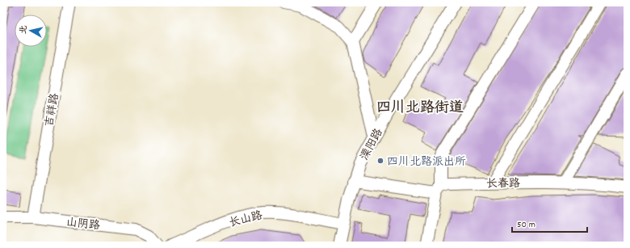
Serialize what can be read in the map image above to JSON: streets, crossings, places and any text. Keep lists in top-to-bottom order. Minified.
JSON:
{"streets":{"street":["吉祥路","溧阳路","长春路","长山路","山阴路"]},"crossings":[["吉祥路","山阴路"],["溧阳路","长山路"]],"districts":["四川北路街道"],"places":["四川北路派出所"],"scale_bar":"50 m","north":"left"}
